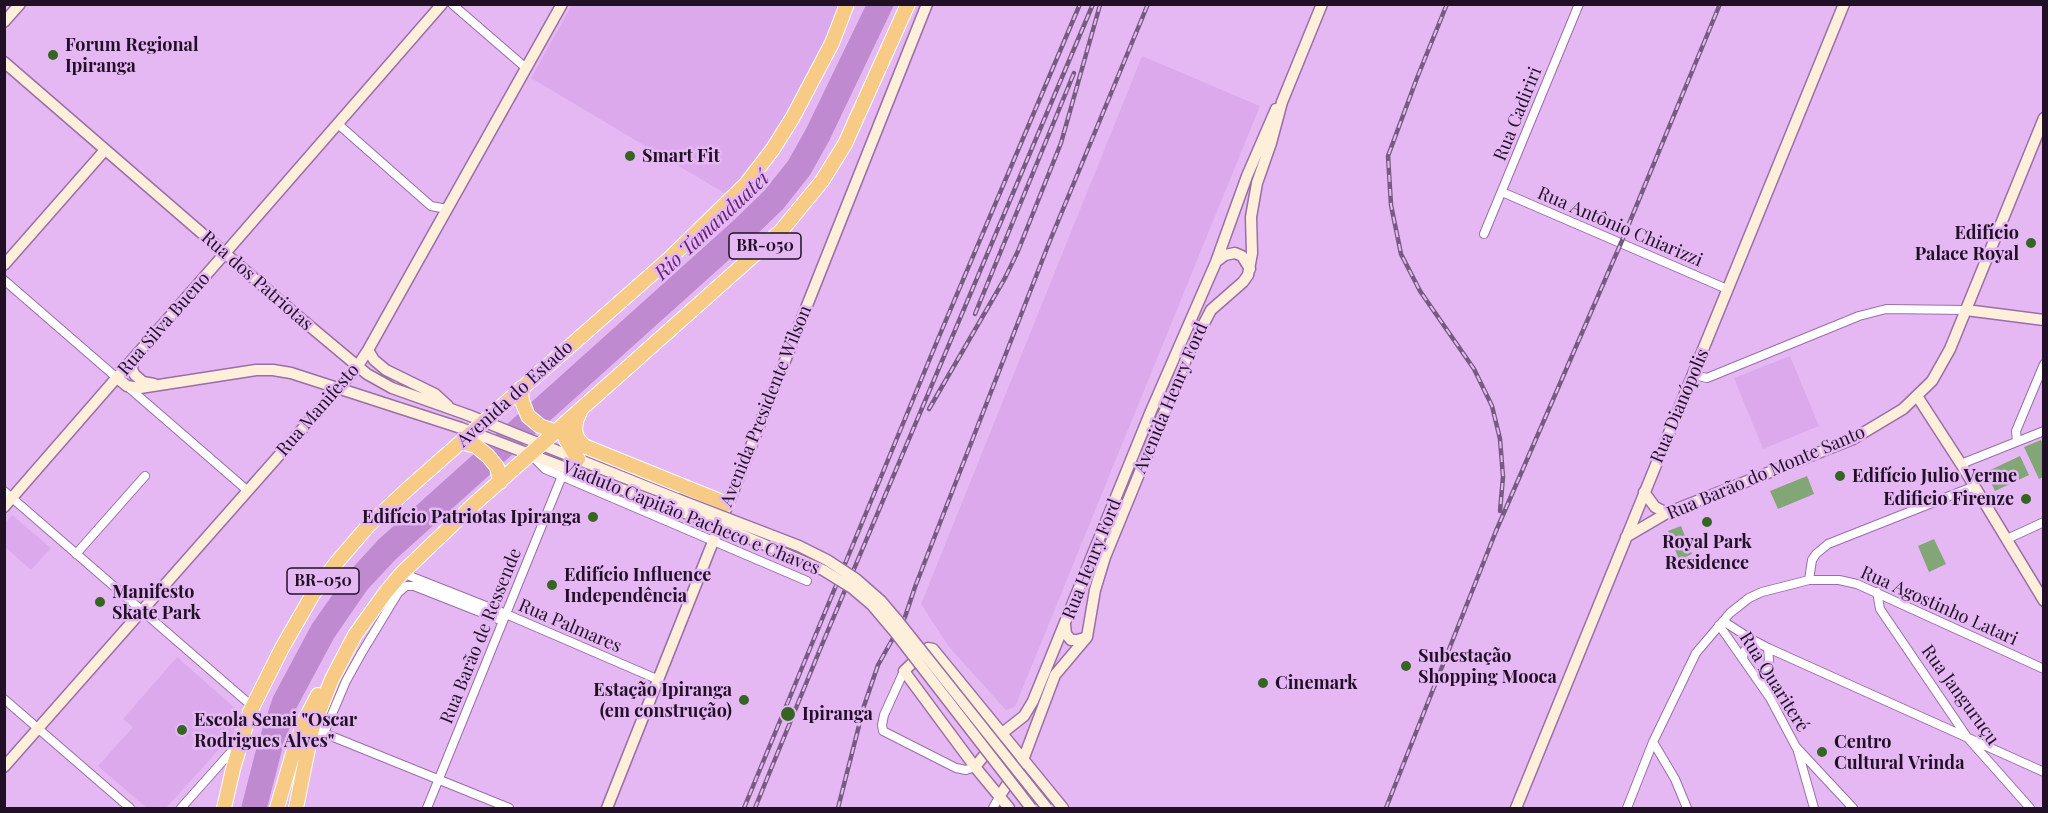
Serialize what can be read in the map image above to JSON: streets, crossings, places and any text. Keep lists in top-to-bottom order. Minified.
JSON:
{"streets":{"highway":["BR-050","Avenida do Estado"],"main road":["Rua dos Patriotas","Rua Silva Bueno","Avenida Henry Ford","Avenida Presidente Wilson","Rua Dianópolis","Rua Manifesto","Rua Barão do Monte Santo","Viaduto Capitão Pacheco e Chaves","Rua Henry Ford"],"street":["Rua Cadiriri","Rua Antônio Chiarizzi","Rua Agostinho Latari","Rua Palmares","Rua Barão de Ressende","Rua Quariteré","Rua Janguruçu"]},"crossings":[["Rua Cadiriri","Rua Antônio Chiarizzi"],["Rua Antônio Chiarizzi","Rua Dianópolis"],["BR-050","Rua dos Patriotas"],["BR-050","Viaduto Capitão Pacheco e Chaves"],["BR-050","Rua Palmares"],["Rua dos Patriotas","Rua Silva Bueno"],["Rua dos Patriotas","Avenida do Estado"],["Rua dos Patriotas","Rua Manifesto"],["Rua dos Patriotas","Viaduto Capitão Pacheco e Chaves"],["Avenida Presidente Wilson","Rua Palmares"],["Rua Dianópolis","Rua Barão do Monte Santo"],["Viaduto Capitão Pacheco e Chaves","Rua Barão de Ressende"],["Rua Agostinho Latari","Rua Quariteré"],["Rua Agostinho Latari","Rua Janguruçu"],["Rua Palmares","Rua Barão de Ressende"]],"water":["Rio Tamanduateí"],"places":["Forum Regional Ipiranga","Smart Fit","Edifício Palace Royal","Edifício Julio Verme","Edificio Firenze","Edifício Patriotas Ipiranga","Royal Park Residence","Edifício Influence Independência","Manifesto Skate Park","Subestação Shopping Mooca","Cinemark","Estação Ipiranga (em construção)","Ipiranga","Escola Senai \"Oscar Rodrigues Alves\"","Centro Cultural Vrinda"]}
